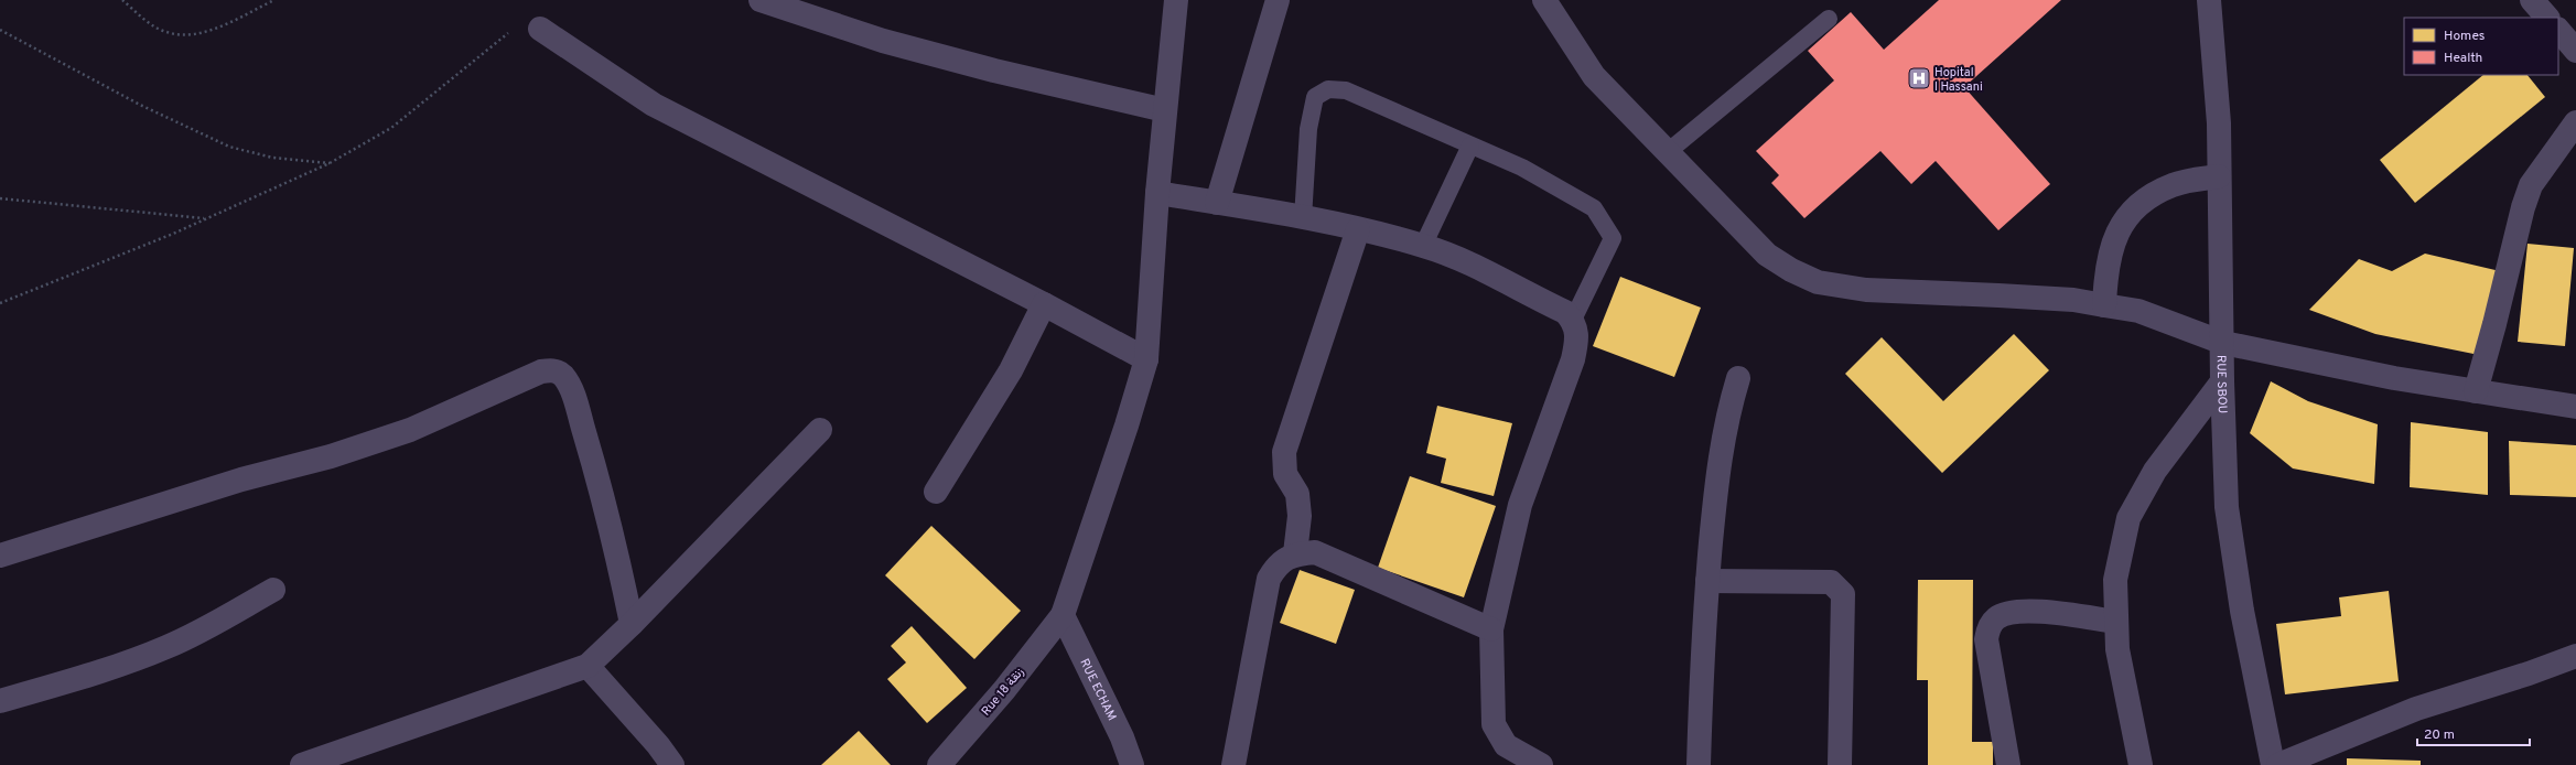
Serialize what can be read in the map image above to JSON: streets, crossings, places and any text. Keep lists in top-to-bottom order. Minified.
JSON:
{"streets":{"street":["RUE SBOU","RUE ECHAM","Rue 18 زنقة"]},"crossings":[["RUE ECHAM","Rue 18 زنقة"]],"places":{"hospital":["Hopital l Hassani"]},"legend":["Homes","Health"],"scale_bar":"20 m"}
